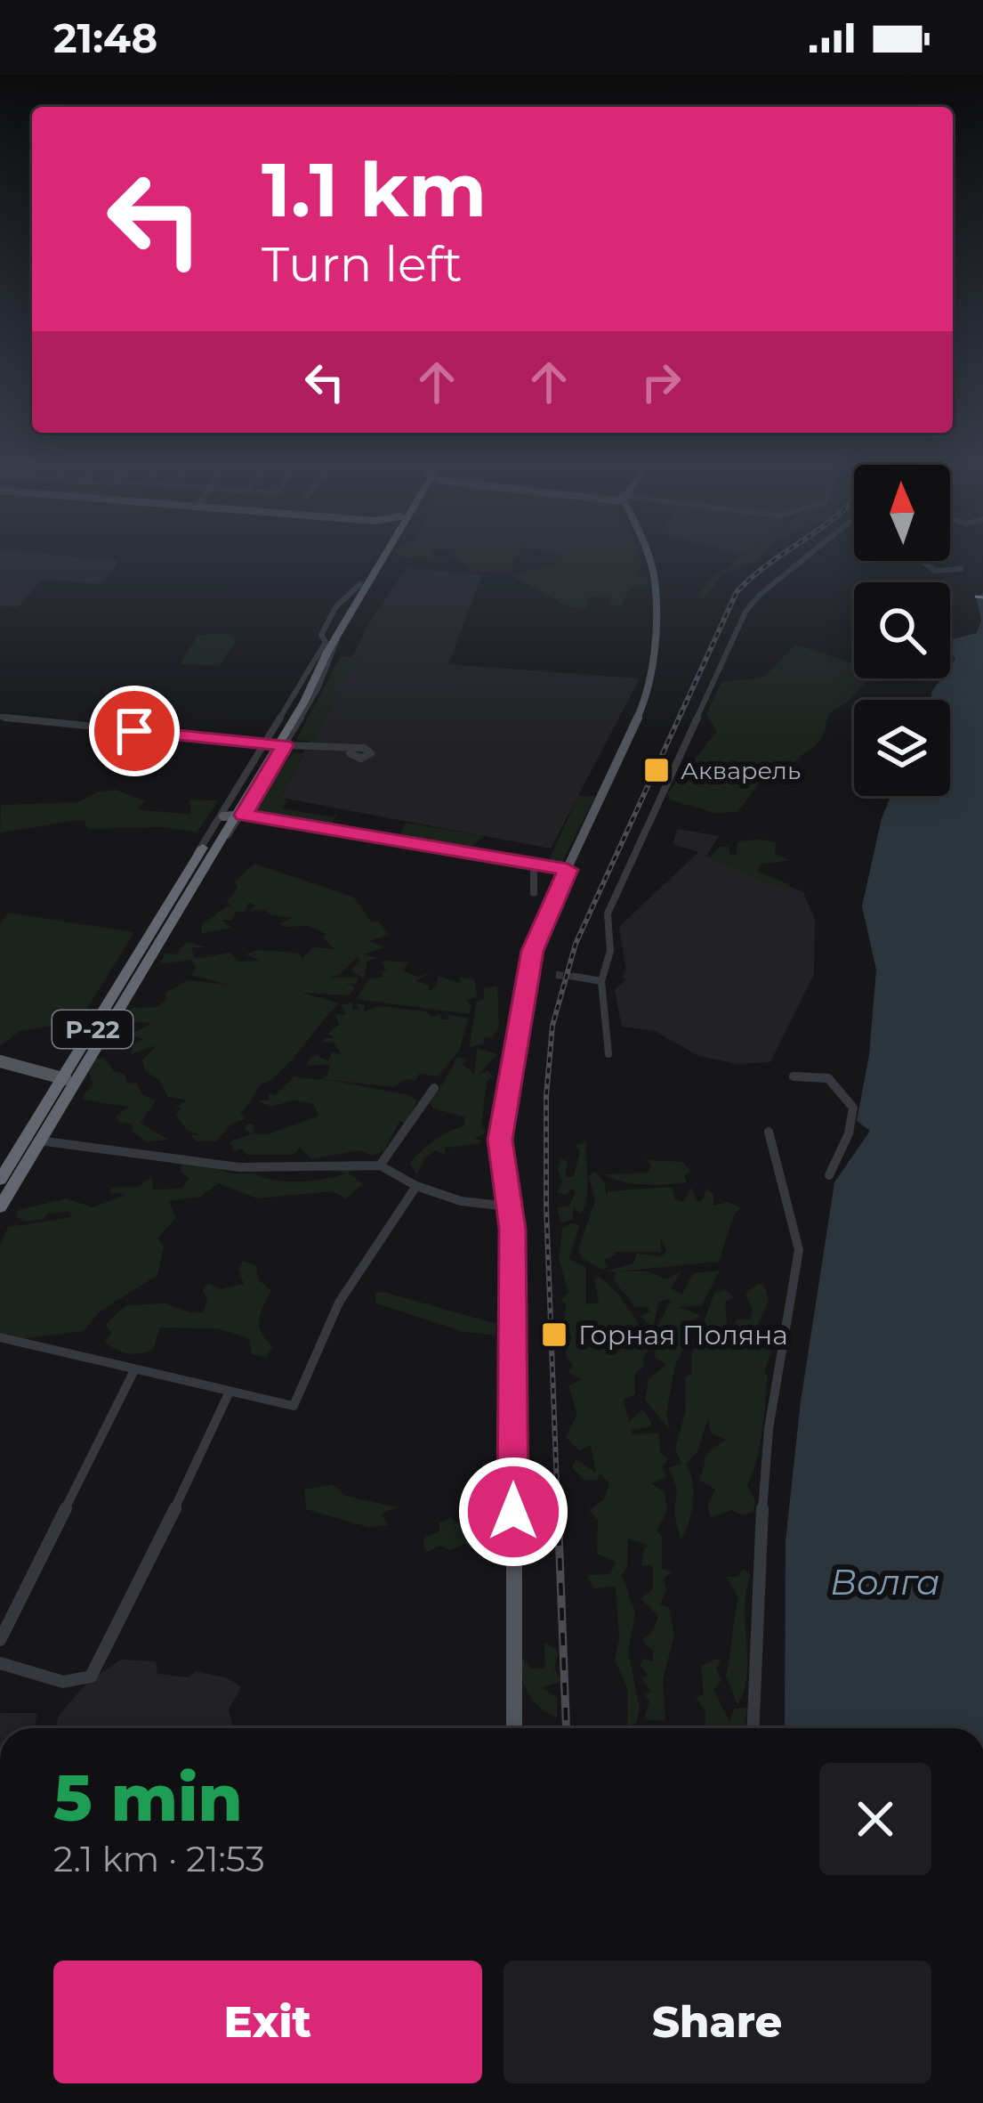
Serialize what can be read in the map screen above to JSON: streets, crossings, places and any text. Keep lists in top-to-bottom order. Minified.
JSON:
{"streets":{"highway":["Р-22"]},"water":["Волга"],"places":{"transit":["Акварель","Горная Поляна"]},"north":"top","page":{"status":"21:48","turn":["1.1 km","Turn left"],"heading":["5 min","2.1 km · 21:53"],"buttons":["Exit","Share"]}}
